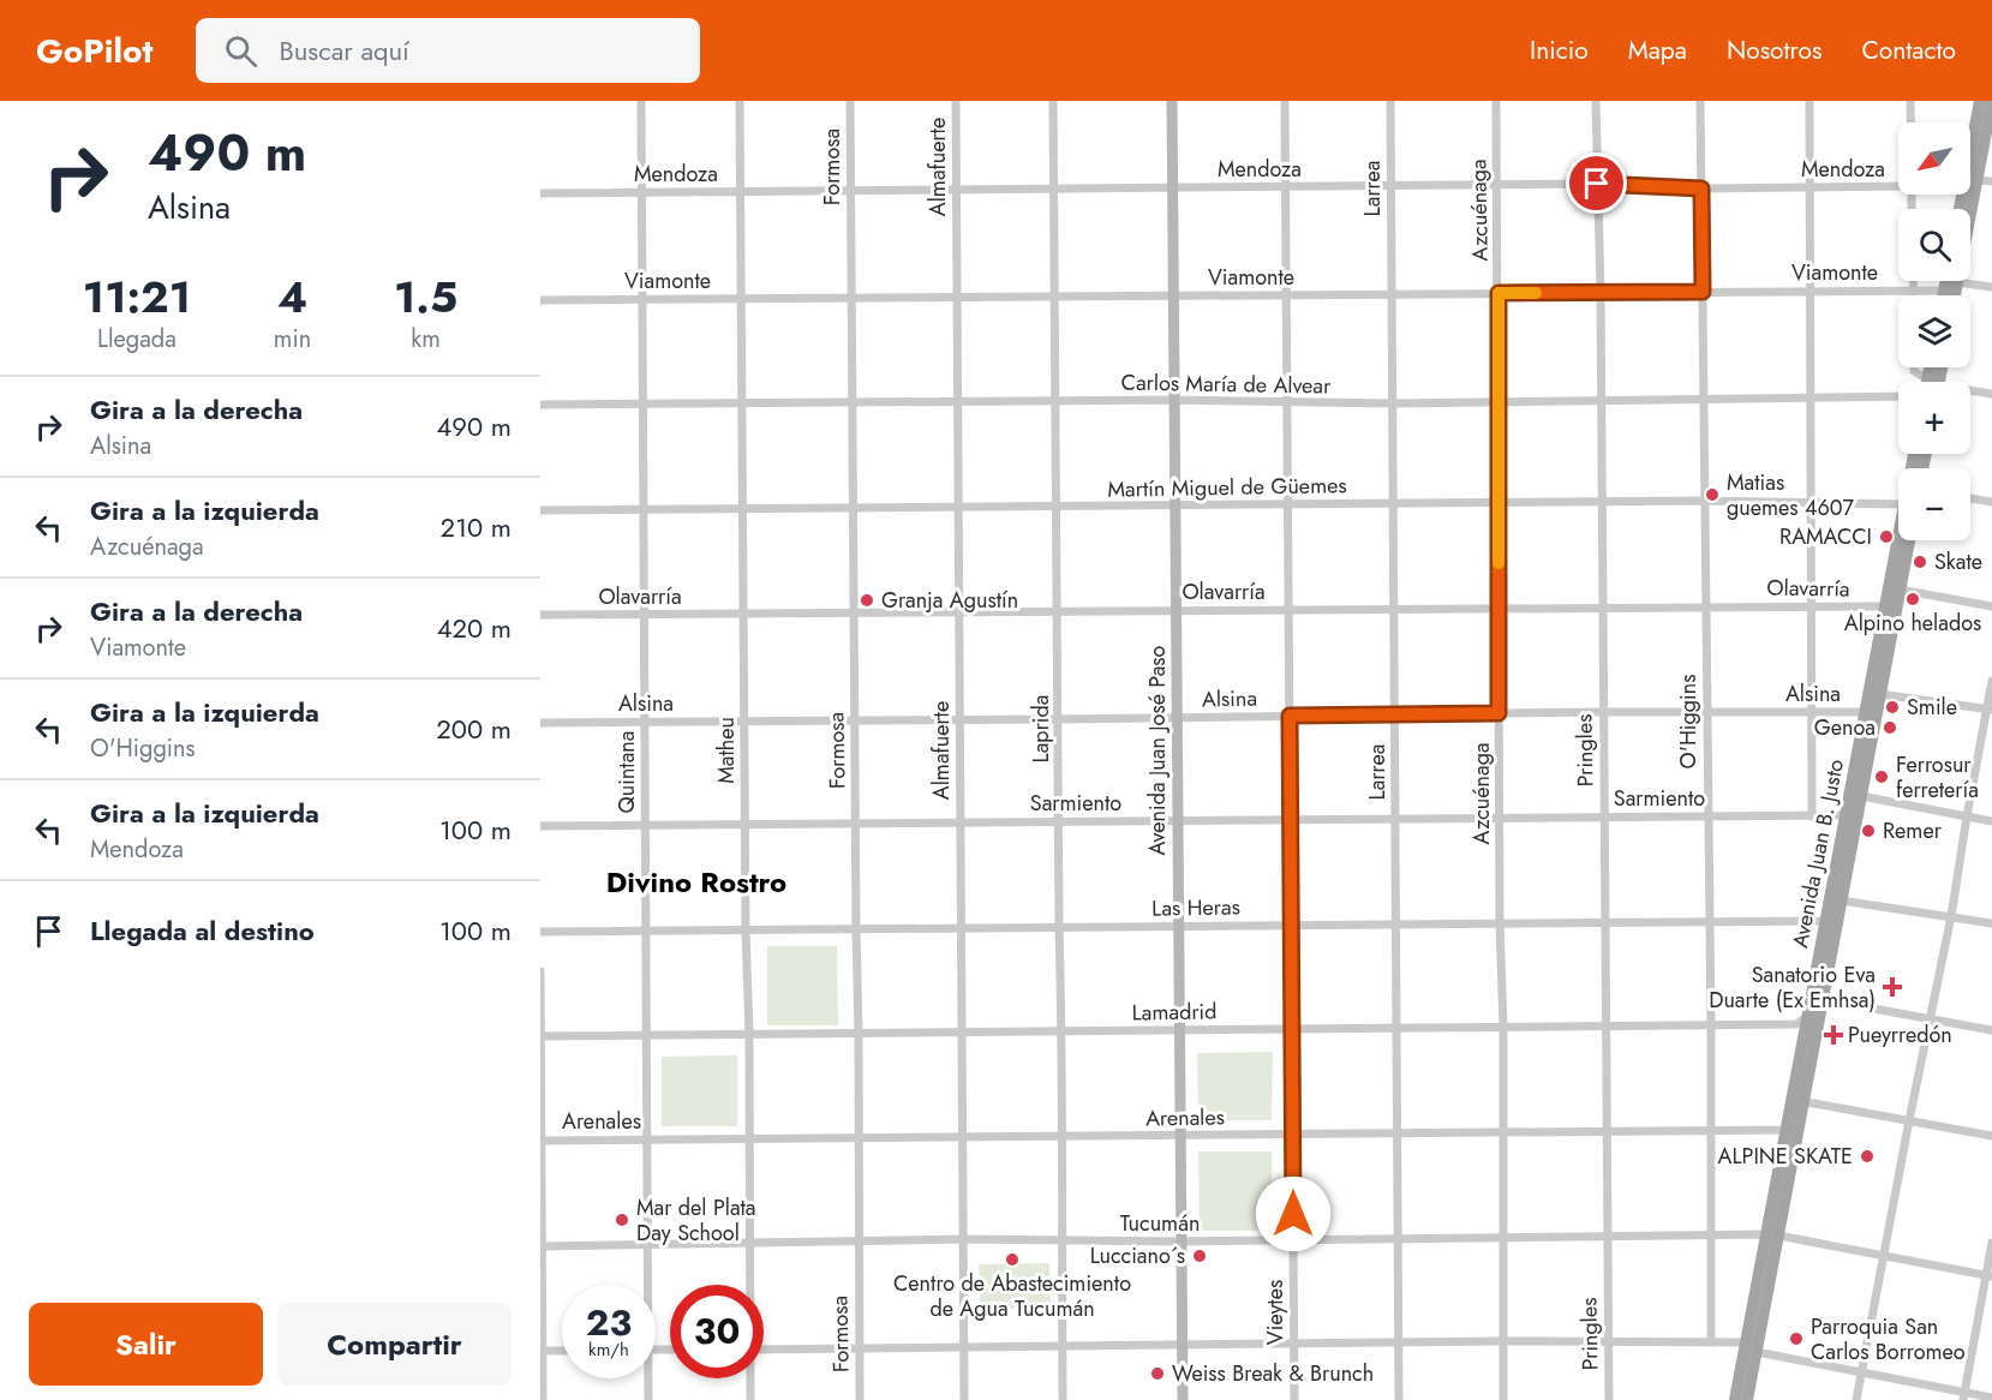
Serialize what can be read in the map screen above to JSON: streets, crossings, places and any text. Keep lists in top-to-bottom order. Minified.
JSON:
{"streets":{"main road":["Avenida Juan José Paso","Avenida Juan B. Justo"],"street":["Formosa","Almafuerte","Mendoza","Larrea","Azcuénaga","Viamonte","Carlos María de Alvear","Martín Miguel de Güemes","Olavarría","Alsina","O'Higgins","Laprida","Matheu","Pringles","Quintana","Sarmiento","Las Heras","Lamadrid","Arenales","Tucumán","Vieytes"]},"crossings":[["Formosa","Mendoza"],["Formosa","Viamonte"],["Formosa","Carlos María de Alvear"],["Formosa","Martín Miguel de Güemes"],["Formosa","Olavarría"],["Formosa","Alsina"],["Formosa","Sarmiento"],["Formosa","Las Heras"],["Formosa","Lamadrid"],["Formosa","Arenales"],["Formosa","Tucumán"],["Almafuerte","Mendoza"],["Almafuerte","Viamonte"],["Almafuerte","Carlos María de Alvear"],["Almafuerte","Martín Miguel de Güemes"],["Almafuerte","Olavarría"],["Almafuerte","Alsina"],["Almafuerte","Sarmiento"],["Almafuerte","Las Heras"],["Almafuerte","Lamadrid"],["Almafuerte","Arenales"],["Almafuerte","Tucumán"],["Mendoza","Larrea"],["Mendoza","Azcuénaga"],["Mendoza","O'Higgins"],["Mendoza","Laprida"],["Mendoza","Matheu"],["Mendoza","Avenida Juan José Paso"],["Mendoza","Pringles"],["Mendoza","Quintana"],["Mendoza","Vieytes"],["Larrea","Viamonte"],["Larrea","Carlos María de Alvear"],["Larrea","Martín Miguel de Güemes"],["Larrea","Olavarría"],["Larrea","Alsina"],["Larrea","Sarmiento"],["Larrea","Las Heras"],["Larrea","Lamadrid"],["Larrea","Arenales"],["Larrea","Tucumán"],["Azcuénaga","Viamonte"],["Azcuénaga","Carlos María de Alvear"],["Azcuénaga","Martín Miguel de Güemes"],["Azcuénaga","Olavarría"],["Azcuénaga","Alsina"],["Azcuénaga","Sarmiento"],["Azcuénaga","Las Heras"],["Azcuénaga","Lamadrid"],["Azcuénaga","Arenales"],["Azcuénaga","Tucumán"],["Viamonte","O'Higgins"],["Viamonte","Laprida"],["Viamonte","Matheu"],["Viamonte","Avenida Juan José Paso"],["Viamonte","Pringles"],["Viamonte","Quintana"],["Viamonte","Vieytes"],["Carlos María de Alvear","O'Higgins"],["Carlos María de Alvear","Laprida"],["Carlos María de Alvear","Matheu"],["Carlos María de Alvear","Avenida Juan José Paso"],["Carlos María de Alvear","Pringles"],["Carlos María de Alvear","Quintana"],["Carlos María de Alvear","Vieytes"],["Martín Miguel de Güemes","O'Higgins"],["Martín Miguel de Güemes","Laprida"],["Martín Miguel de Güemes","Matheu"],["Martín Miguel de Güemes","Avenida Juan José Paso"],["Martín Miguel de Güemes","Pringles"],["Martín Miguel de Güemes","Quintana"],["Martín Miguel de Güemes","Vieytes"],["Olavarría","O'Higgins"],["Olavarría","Laprida"],["Olavarría","Matheu"],["Olavarría","Avenida Juan José Paso"],["Olavarría","Pringles"],["Olavarría","Quintana"],["Olavarría","Avenida Juan B. Justo"],["Olavarría","Vieytes"],["Alsina","O'Higgins"],["Alsina","Laprida"],["Alsina","Matheu"],["Alsina","Avenida Juan José Paso"],["Alsina","Pringles"],["Alsina","Quintana"],["Alsina","Avenida Juan B. Justo"],["Alsina","Vieytes"],["O'Higgins","Sarmiento"],["O'Higgins","Las Heras"],["O'Higgins","Lamadrid"],["O'Higgins","Arenales"],["O'Higgins","Tucumán"],["Laprida","Sarmiento"],["Laprida","Las Heras"],["Laprida","Lamadrid"],["Laprida","Arenales"],["Laprida","Tucumán"],["Matheu","Sarmiento"],["Matheu","Las Heras"],["Matheu","Lamadrid"],["Matheu","Arenales"],["Matheu","Tucumán"],["Avenida Juan José Paso","Sarmiento"],["Avenida Juan José Paso","Las Heras"],["Avenida Juan José Paso","Lamadrid"],["Avenida Juan José Paso","Arenales"],["Avenida Juan José Paso","Tucumán"],["Pringles","Sarmiento"],["Pringles","Las Heras"],["Pringles","Lamadrid"],["Pringles","Arenales"],["Pringles","Tucumán"],["Quintana","Sarmiento"],["Quintana","Las Heras"],["Quintana","Lamadrid"],["Quintana","Arenales"],["Quintana","Tucumán"],["Sarmiento","Avenida Juan B. Justo"],["Sarmiento","Vieytes"],["Avenida Juan B. Justo","Las Heras"],["Avenida Juan B. Justo","Lamadrid"],["Avenida Juan B. Justo","Arenales"],["Avenida Juan B. Justo","Tucumán"],["Las Heras","Vieytes"],["Lamadrid","Vieytes"],["Arenales","Vieytes"],["Tucumán","Vieytes"]],"districts":["Divino Rostro"],"places":{"other":["Matias guemes 4607","RAMACCI","Skate","Alpino helados","Granja Agustín","Smile","Genoa","Ferrosur ferretería","Remer","ALPINE SKATE","Mar del Plata Day School","Lucciano´s","Centro de Abastecimiento de Agua Tucumán","Parroquia San Carlos Borromeo","Weiss Break & Brunch"],"health":["Sanatorio Eva Duarte (Ex Emhsa)","Pueyrredón"]},"north":"bottom left","page":{"header":"GoPilot","search":"Buscar aquí","nav":["Inicio","Mapa","Nosotros","Contacto"],"turn":["490 m","Alsina"],"map_buttons":["+","−"],"eta":["11:21","Llegada","4","min","1.5","km"],"list":[{"name":"Gira a la derecha","note":"Alsina","value":"490 m"},{"name":"Gira a la izquierda","note":"Azcuénaga","value":"210 m"},{"name":"Gira a la derecha","note":"Viamonte","value":"420 m"},{"name":"Gira a la izquierda","note":"O'Higgins","value":"200 m"},{"name":"Gira a la izquierda","note":"Mendoza","value":"100 m"},{"name":"Llegada al destino","value":"100 m"}],"speed":"23 km/h","limit":"30","buttons":["Salir","Compartir"]}}
